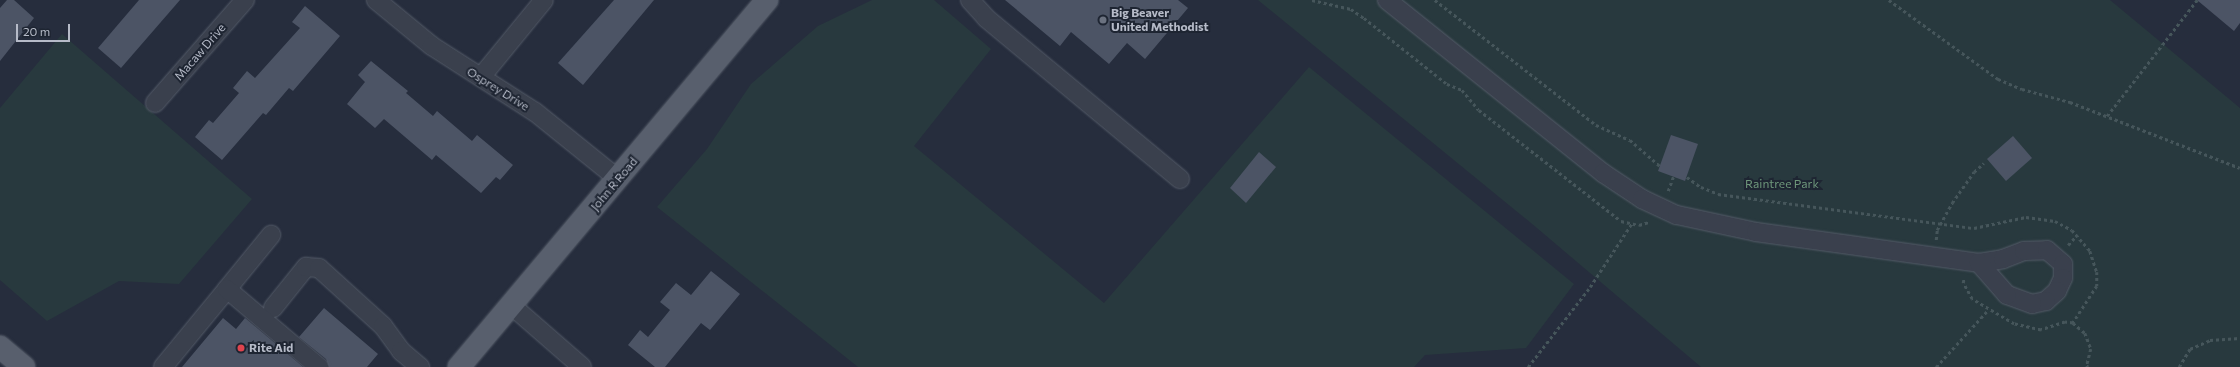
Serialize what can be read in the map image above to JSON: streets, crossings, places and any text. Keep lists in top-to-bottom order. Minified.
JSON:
{"streets":{"main road":["John R Road"],"street":["Macaw Drive","Osprey Drive"]},"crossings":[["Osprey Drive","John R Road"]],"parks":["Raintree Park"],"places":["Big Beaver United Methodist","Rite Aid"],"scale_bar":"20 m"}
